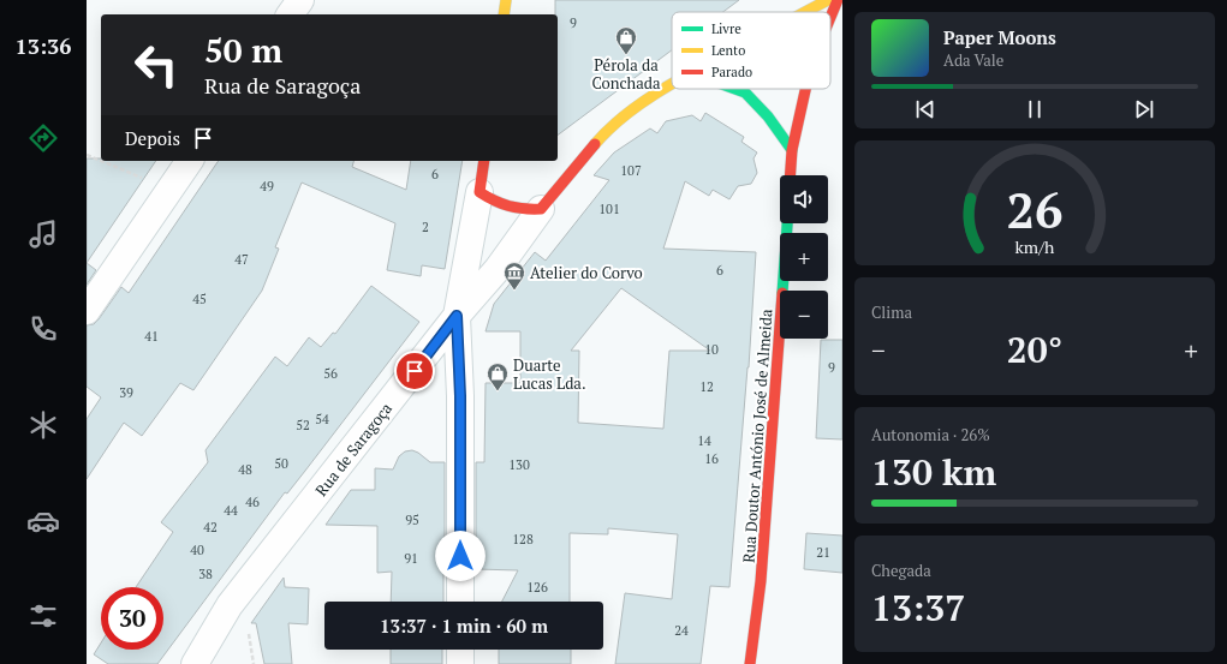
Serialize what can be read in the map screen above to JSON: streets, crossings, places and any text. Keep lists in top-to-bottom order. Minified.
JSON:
{"streets":{"street":["Rua Doutor António José de Almeida","Rua de Saragoça"]},"places":{"shop":["Pérola da Conchada","Duarte Lucas Lda."],"museum":["Atelier do Corvo"]},"house_numbers":["9","107","6","49","101","2","47","6","45","41","10","9","56","12","39","54","52","14","16","50","130","48","46","44","95","42","128","40","21","91","38","126","24"],"legend":["Livre","Lento","Parado"],"page":{"tabs":"13:36","turn":["50 m","Rua de Saragoça"],"song":["Paper Moons","Ada Vale"],"then":"Depois","map_buttons":["+","−"],"tile":["Clima",["Autonomia · 26%","130 km"],["Chegada","13:37"]],"heat":["−","20°","+"],"limit":"30","trip":"13:37 · 1 min · 60 m","gauge":["26","km/h"]}}
